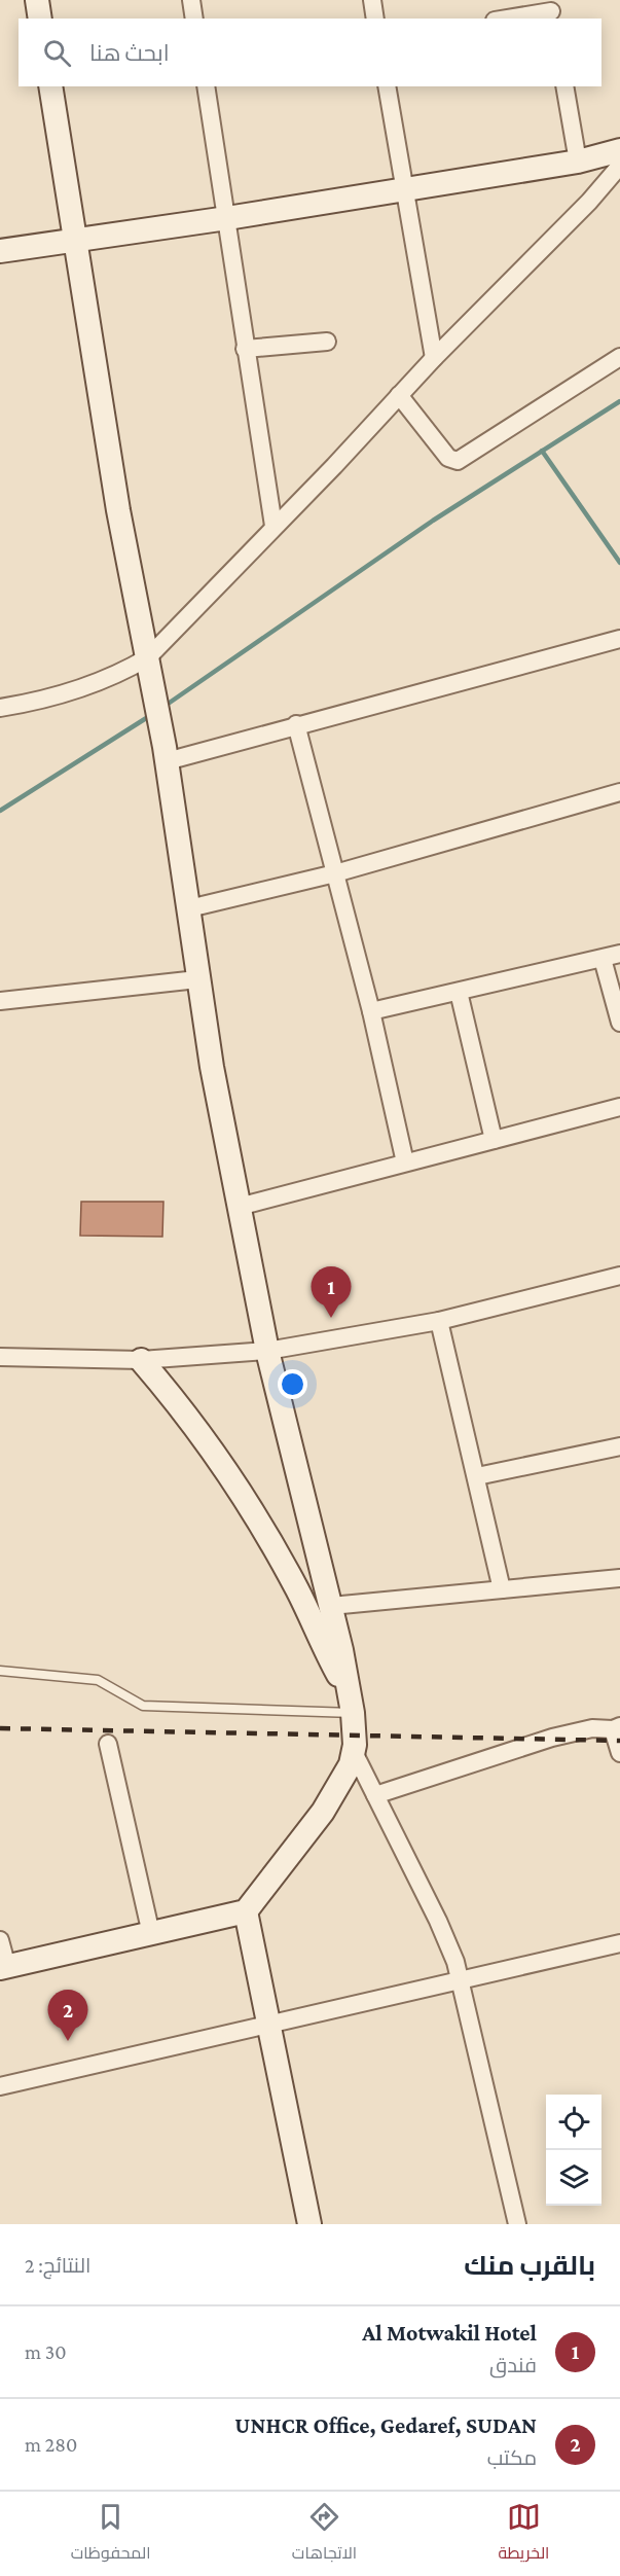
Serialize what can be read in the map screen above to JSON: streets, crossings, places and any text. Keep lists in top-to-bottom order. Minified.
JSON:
{"page":{"search":"ابحث هنا","pins":["1","2"],"heading":["بالقرب منك","النتائج: 2"],"list":[{"mark":"1","name":"Al Motwakil Hotel","note":"فندق","value":"30 m"},{"mark":"2","name":"UNHCR Office, Gedaref, SUDAN","note":"مكتب","value":"280 m"}],"nav":["الخريطة","الاتجاهات","المحفوظات"]}}
